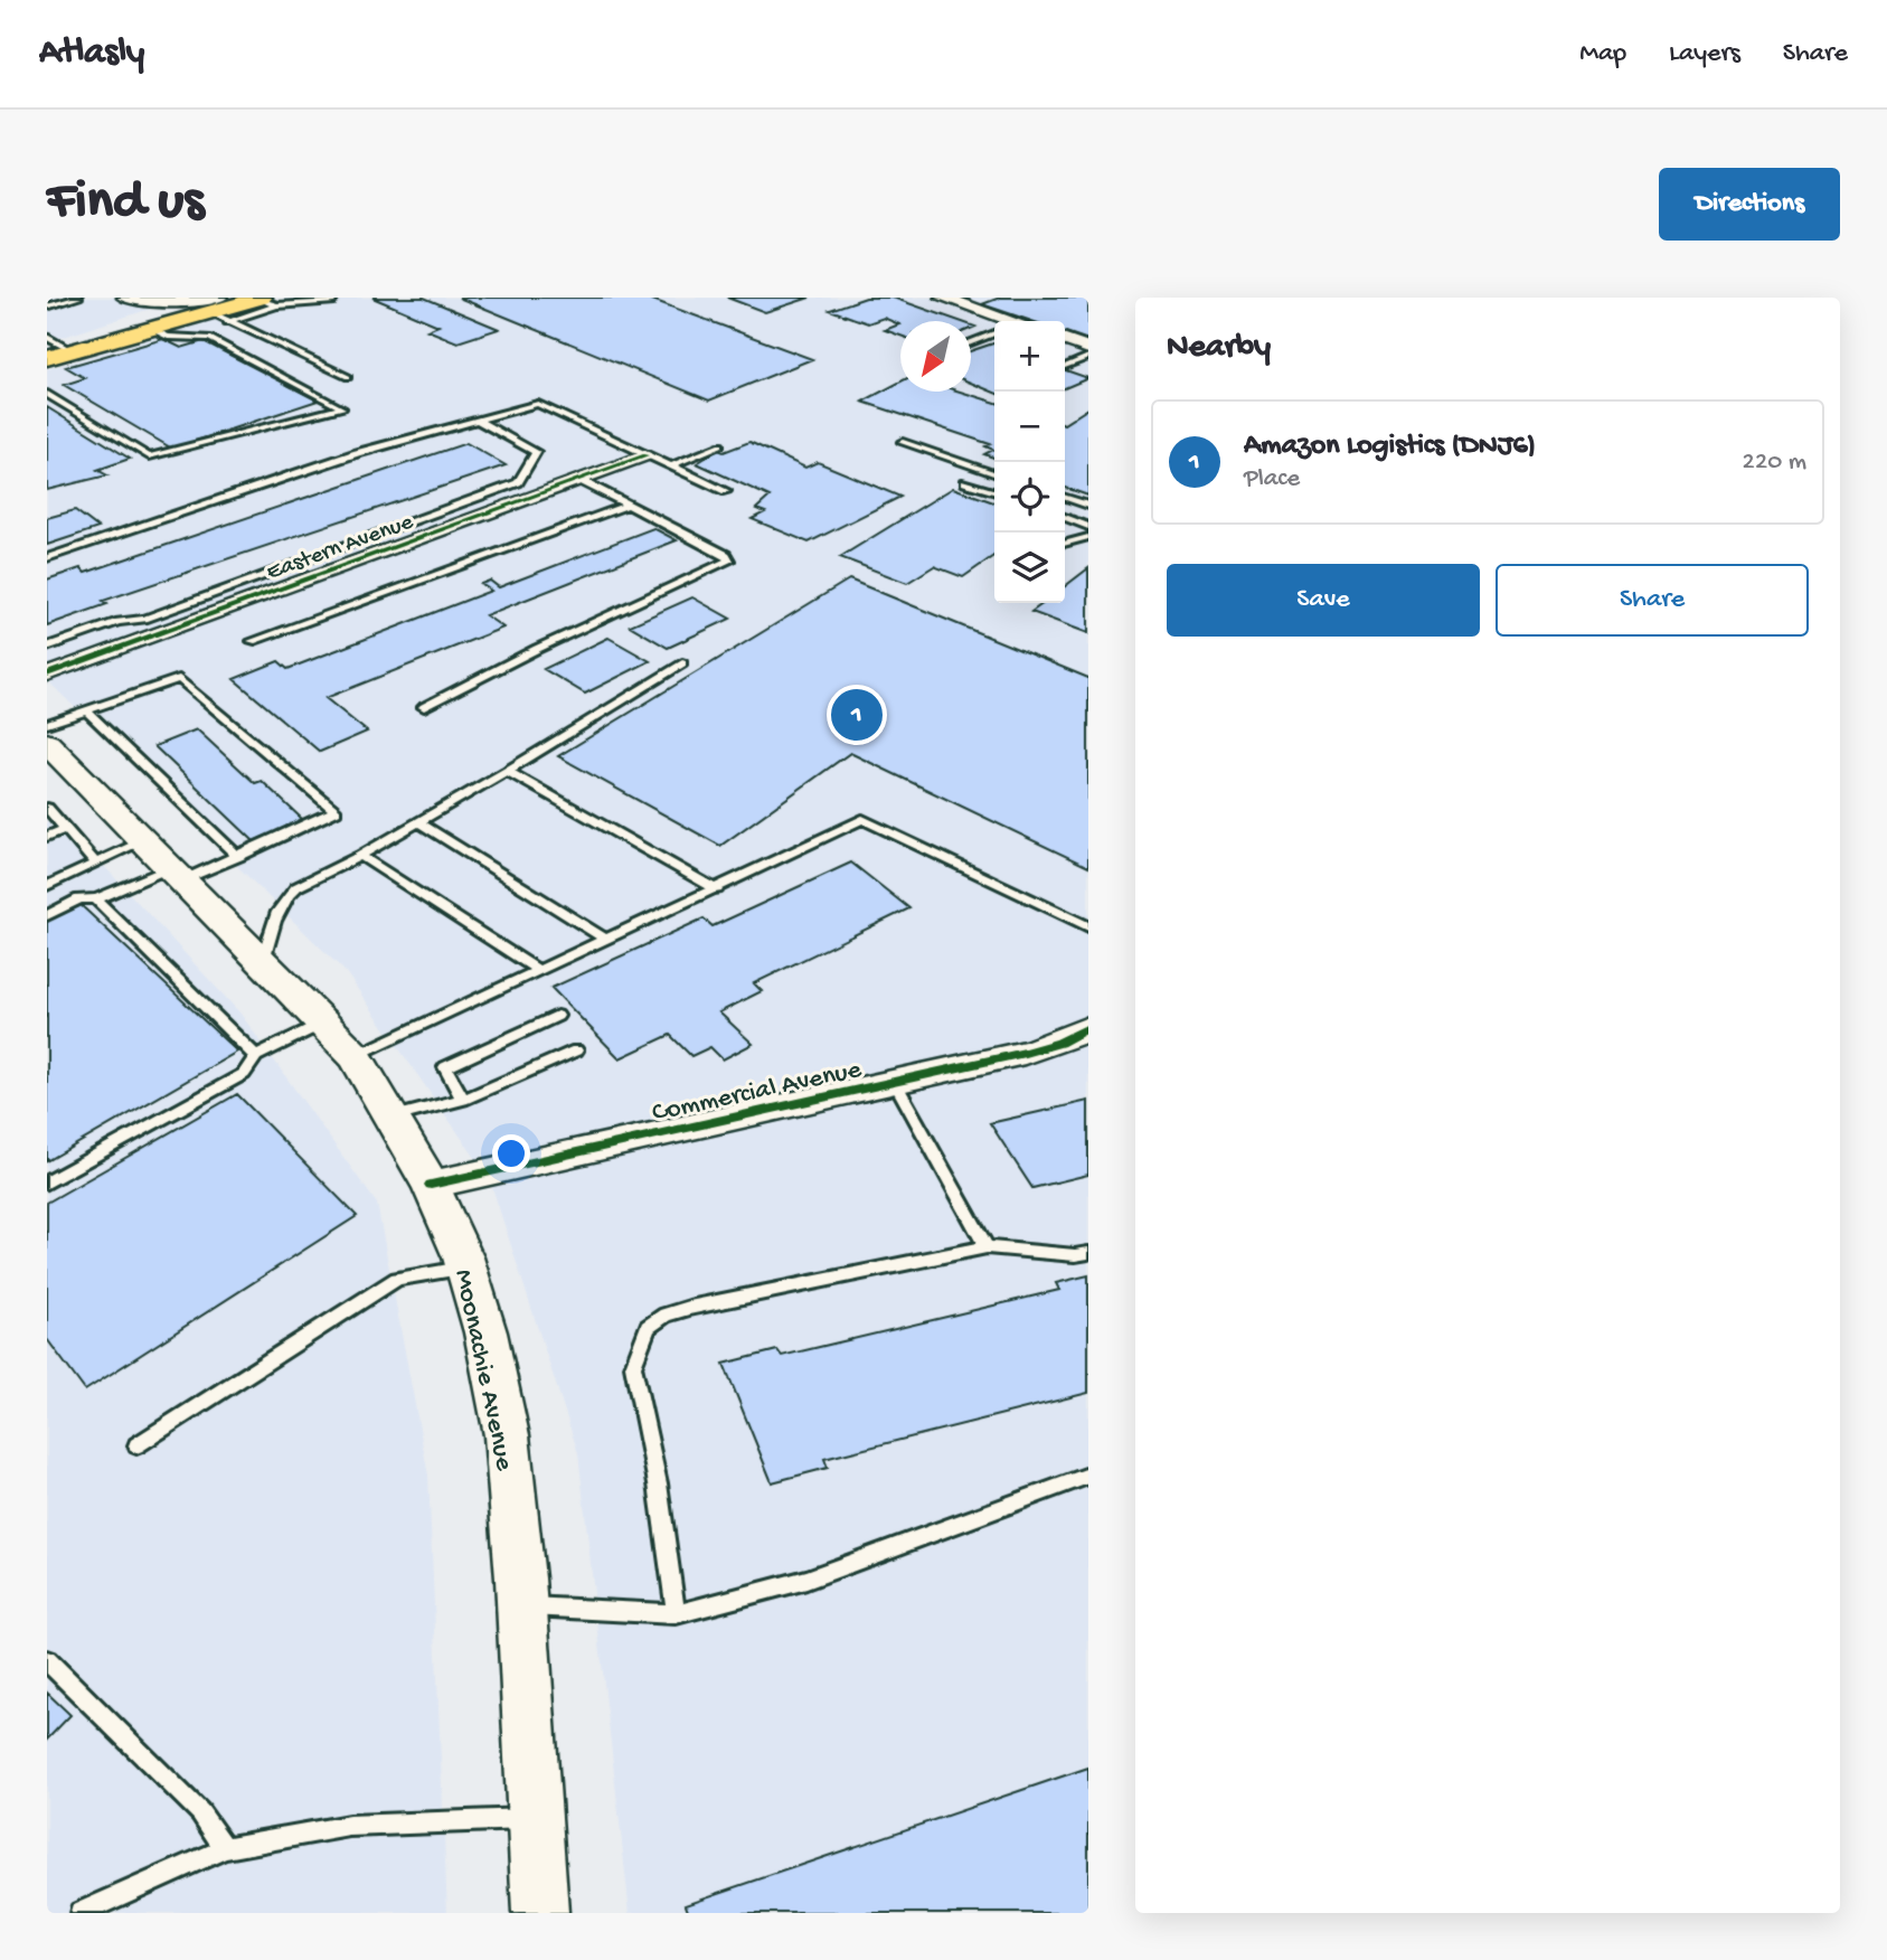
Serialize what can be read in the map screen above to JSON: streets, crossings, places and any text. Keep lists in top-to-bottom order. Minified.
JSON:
{"streets":{"main road":["Moonachie Avenue"],"street":["Eastern Avenue","Commercial Avenue"]},"crossings":[["Commercial Avenue","Moonachie Avenue"]],"north":"bottom left","page":{"header":"Atlasly","nav":["Map","Layers","Share"],"buttons":["Directions",["Save","Share"]],"title":"Find us","heading":"Nearby","map_buttons":["+","−"],"list":[{"mark":"1","name":"Amazon Logistics (DNJ6)","note":"Place","value":"220 m"}],"pins":"1"}}
